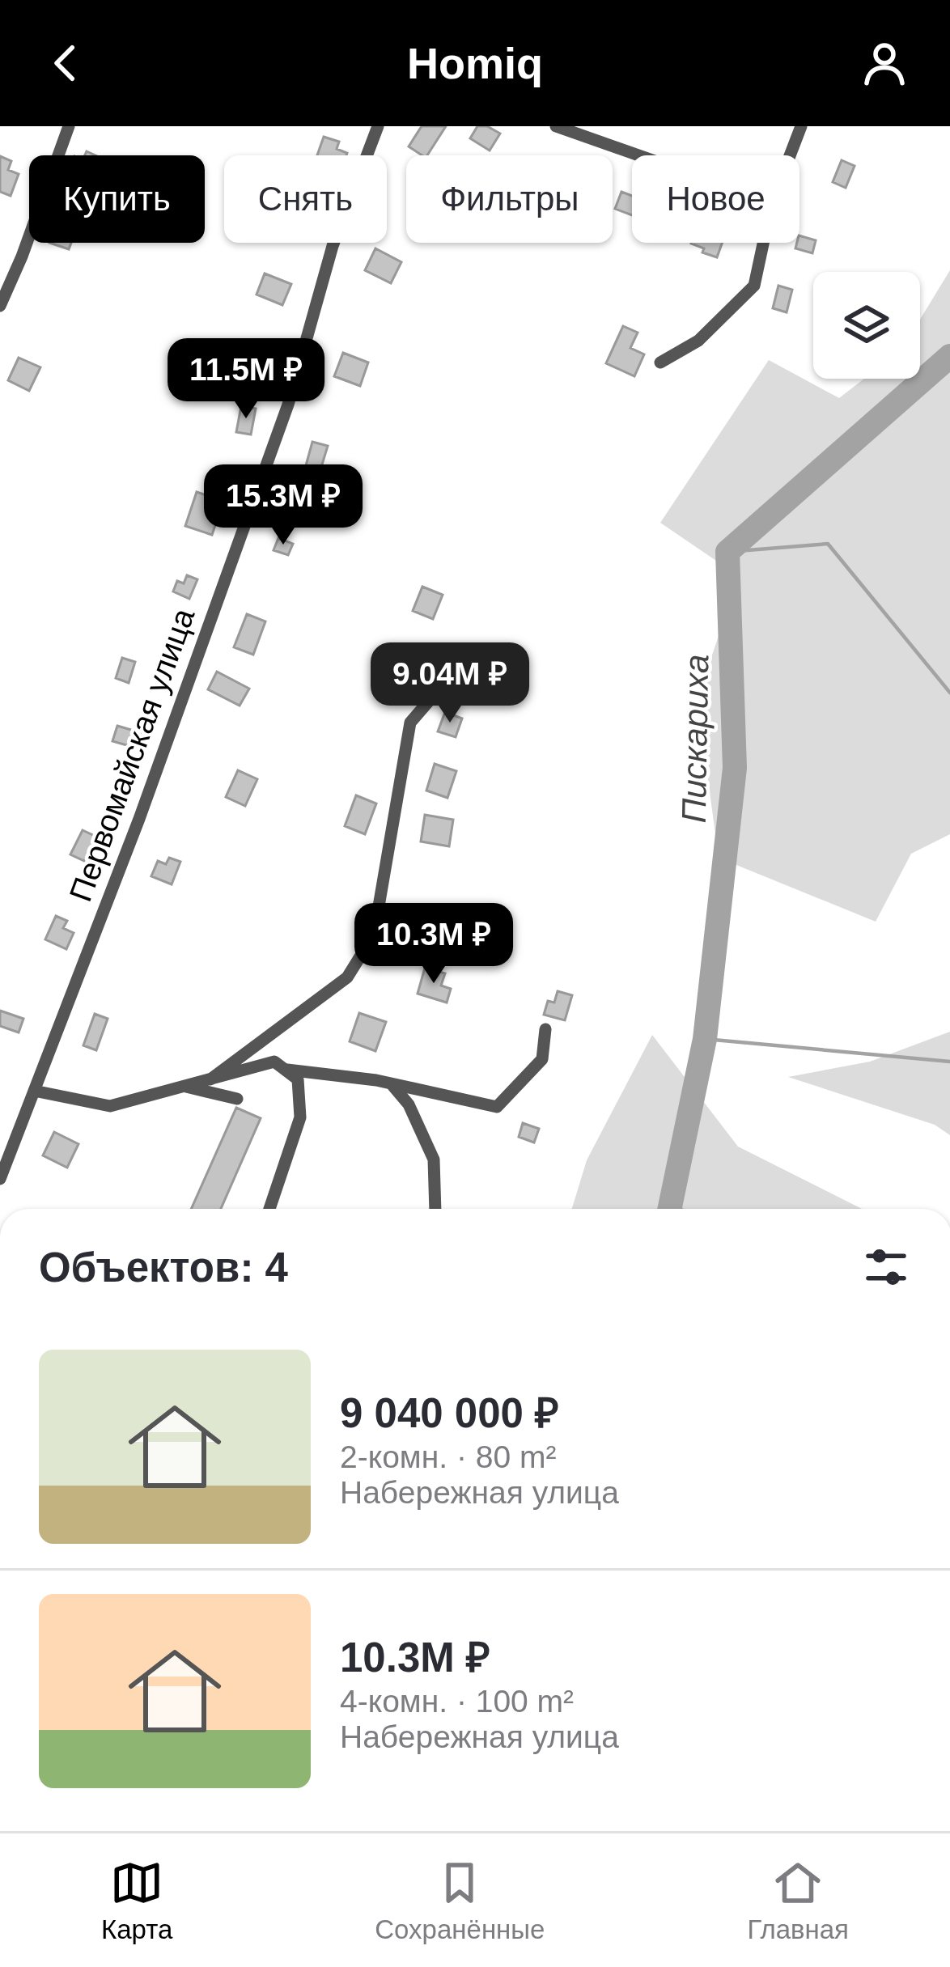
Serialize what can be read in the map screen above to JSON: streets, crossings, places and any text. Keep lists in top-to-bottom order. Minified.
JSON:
{"streets":{"street":["Первомайская улица"]},"water":["Пискариха"],"page":{"header":"Homiq","chip":["Купить","Снять","Фильтры","Новое"],"price":["11.5M ₽","15.3M ₽","9.04M ₽","10.3M ₽"],"heading":"Объектов: 4","list":[{"name":"9 040 000 ₽","note":"2-комн. · 80 m² · Набережная улица"},{"name":"10.3M ₽","note":"4-комн. · 100 m² · Набережная улица"}],"tabs":["Карта","Сохранённые","Главная"]}}
